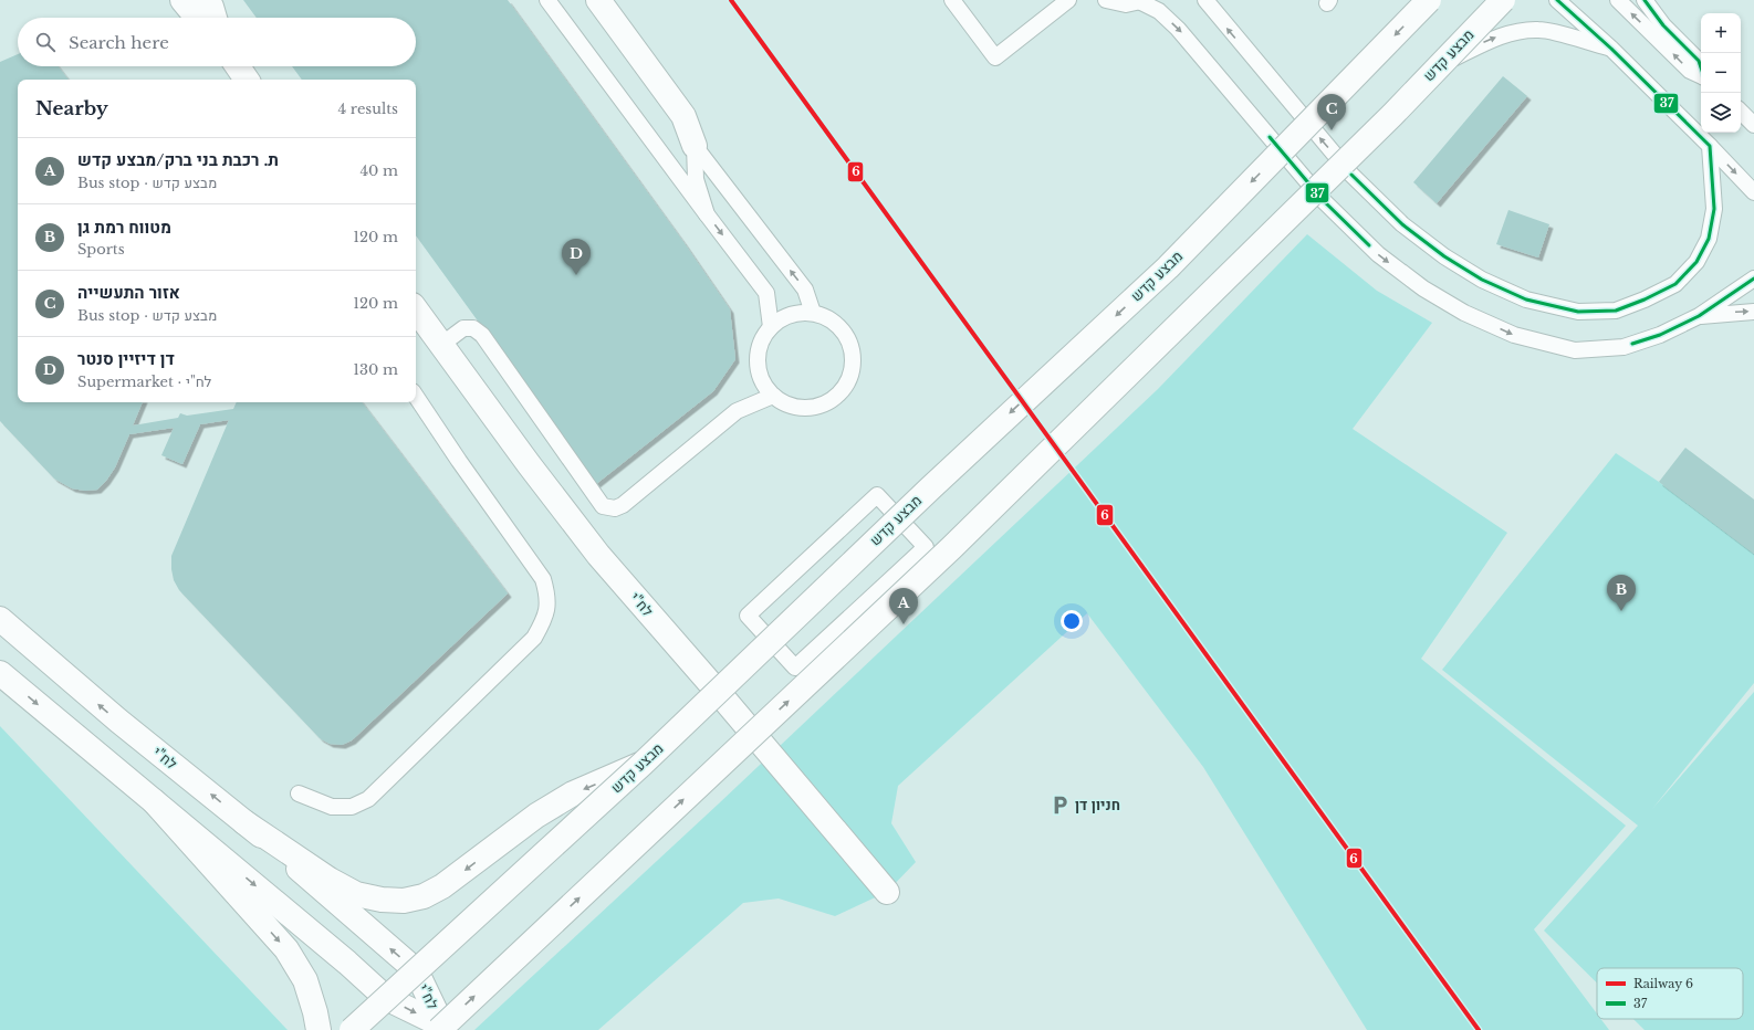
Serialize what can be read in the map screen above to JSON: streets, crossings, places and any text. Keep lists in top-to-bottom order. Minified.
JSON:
{"streets":{"main road":["מבצע קדש","לח\"י"]},"crossings":[["מבצע קדש","לח\"י"]],"places":{"parking":["חניון דן"]},"lines":["rail line 6","transit line 37"],"legend":["Railway 6","37"],"page":{"map_buttons":["+","−"],"search":"Search here","heading":["Nearby","4 results"],"pins":["C","D","B","A"],"list":[{"mark":"A","name":"ת. רכבת בני ברק/מבצע קדש","note":"Bus stop · מבצע קדש","value":"40 m"},{"mark":"B","name":"מטווח רמת גן","note":"Sports","value":"120 m"},{"mark":"C","name":"אזור התעשייה","note":"Bus stop · מבצע קדש","value":"120 m"},{"mark":"D","name":"דן דיזיין סנטר","note":"Supermarket · לח\"י","value":"130 m"}]}}
